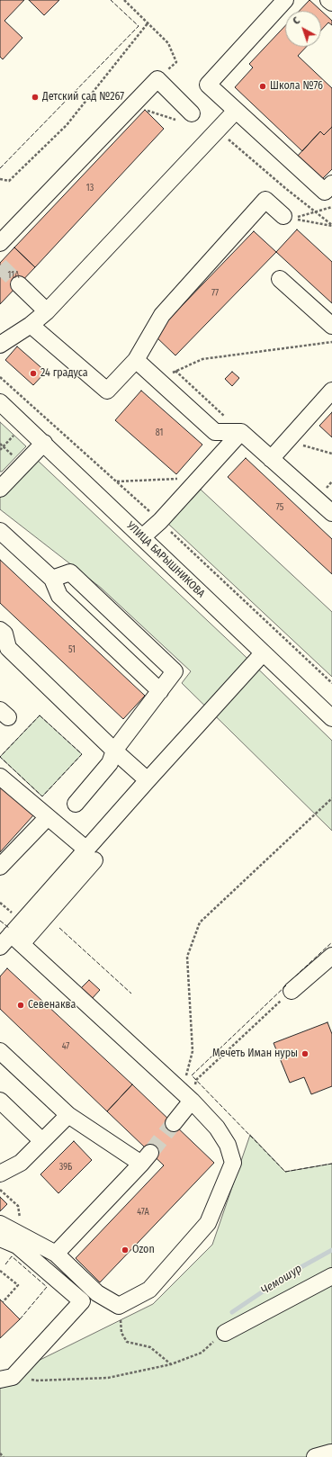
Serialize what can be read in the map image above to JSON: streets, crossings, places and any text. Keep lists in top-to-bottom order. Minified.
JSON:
{"streets":{"street":["УЛИЦА БАРЫШНИКОВА"]},"water":["Чемошур"],"places":["Школа №76","Детский сад №267","24 градуса","Севенаква","Мечеть Иман нуры","Ozon"],"house_numbers":["13","11А","77","81","75","51","47","39Б","47А"],"north":"top left"}
